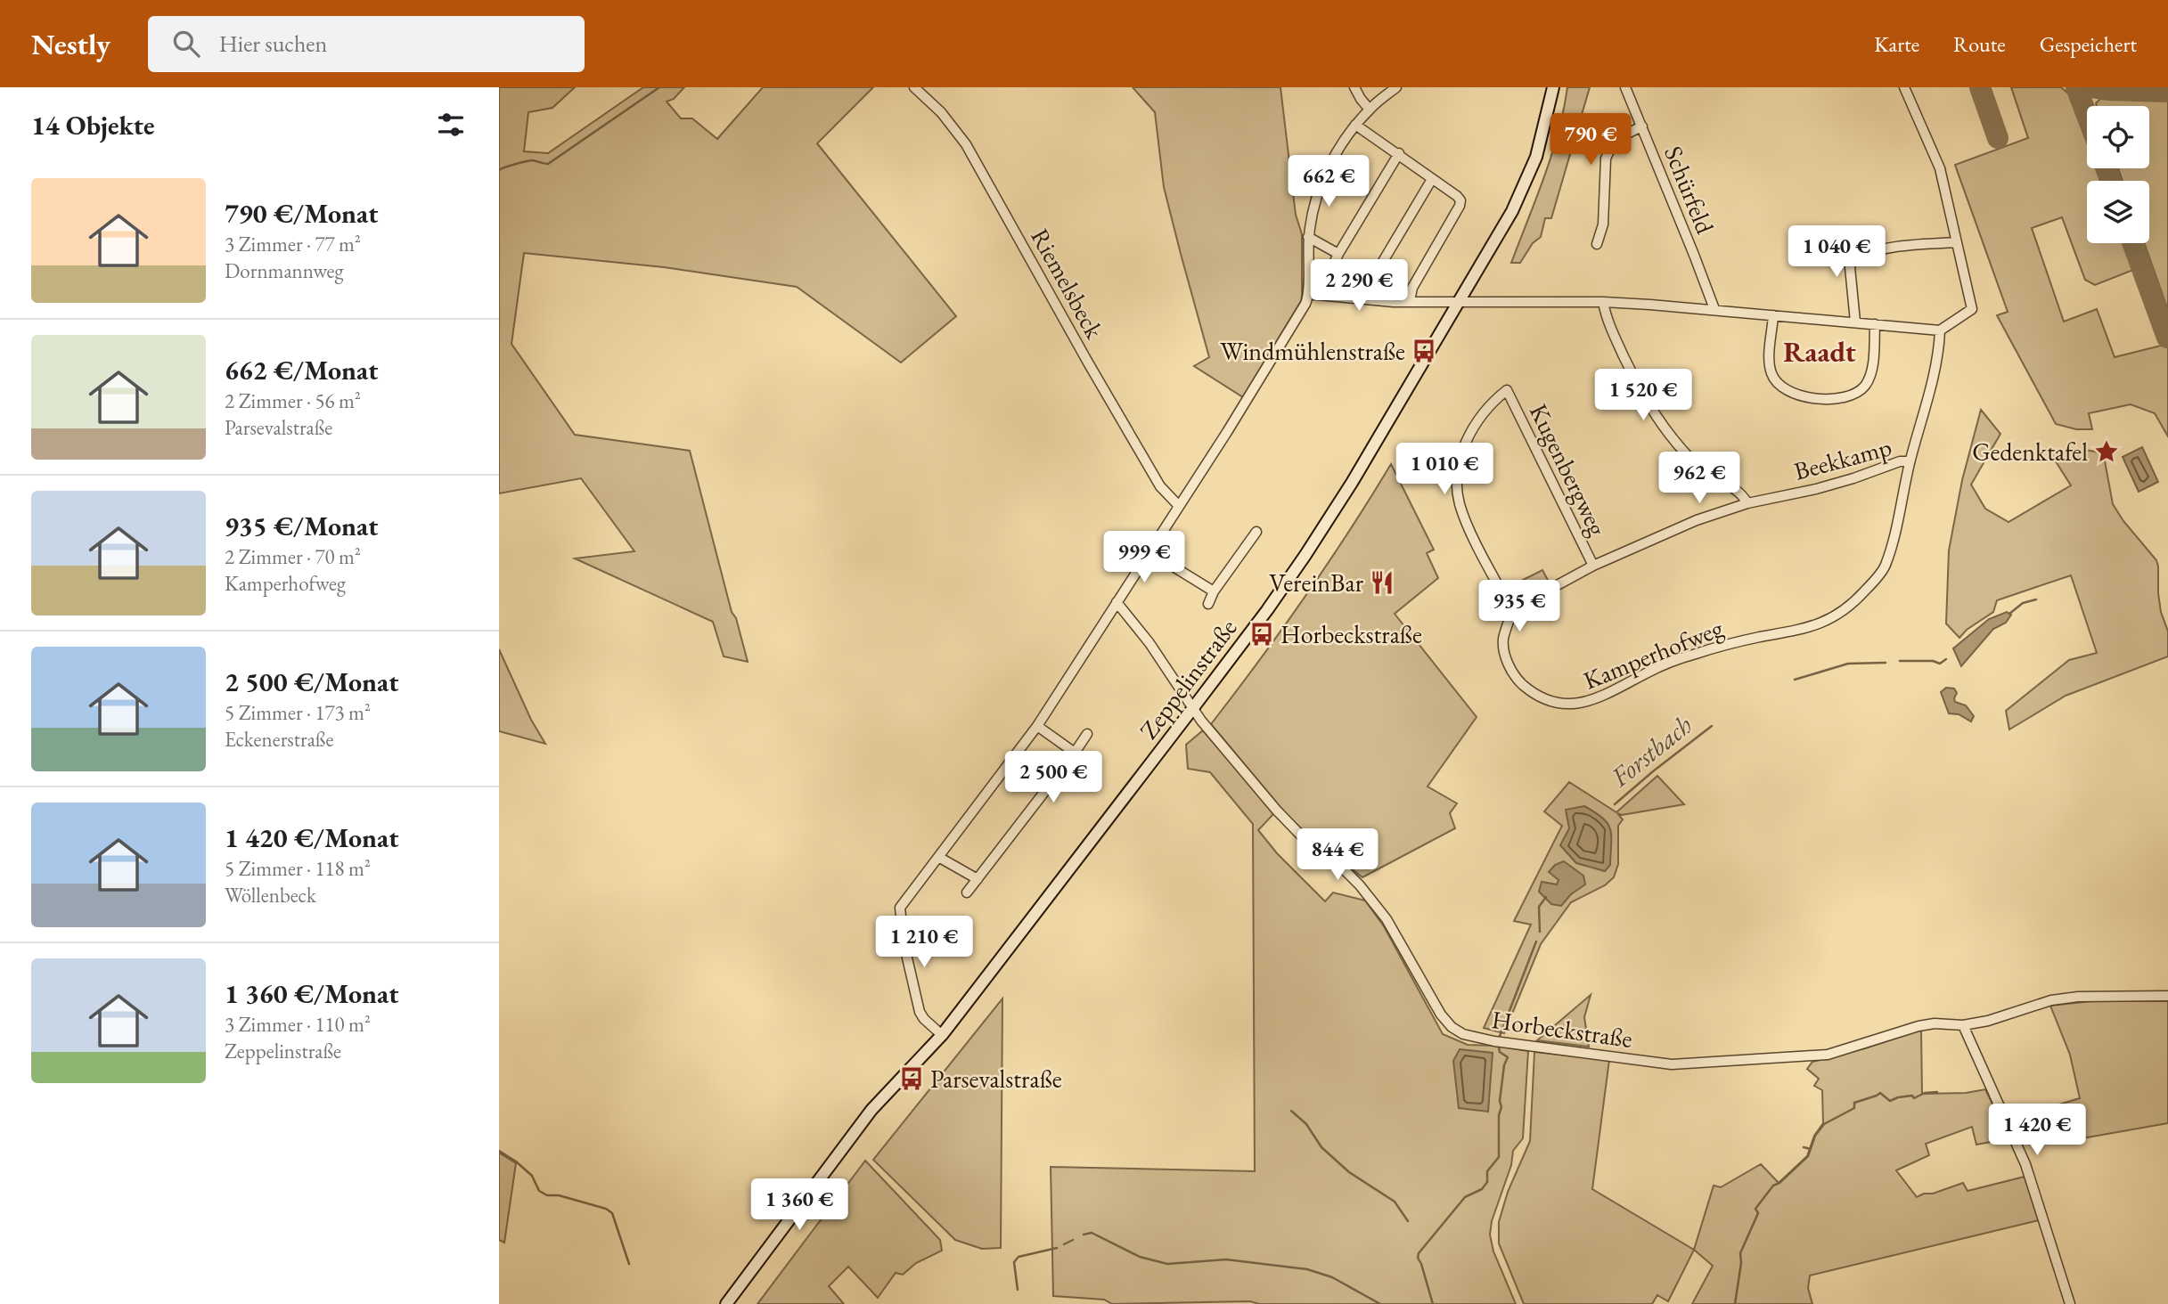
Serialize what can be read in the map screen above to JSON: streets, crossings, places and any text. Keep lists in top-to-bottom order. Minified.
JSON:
{"streets":{"main road":["Zeppelinstraße"],"street":["Schürfeld","Riemelsbeck","Beekkamp","Kugenbergweg","Kamperhofweg","Horbeckstraße"]},"crossings":[["Beekkamp","Kugenbergweg"],["Beekkamp","Kamperhofweg"],["Kugenbergweg","Kamperhofweg"],["Zeppelinstraße","Horbeckstraße"]],"districts":["Raadt"],"water":["Forstbach"],"places":{"bus stop":["Windmühlenstraße","Horbeckstraße","Parsevalstraße"],"place":["Gedenktafel"],"restaurant":["VereinBar"]},"page":{"header":"Nestly","search":"Hier suchen","nav":["Karte","Route","Gespeichert"],"heading":"14 Objekte","price":["790 €","662 €","1 040 €","2 290 €","1 520 €","1 010 €","962 €","999 €","935 €","2 500 €","844 €","1 210 €","1 420 €","1 360 €"],"list":[{"name":"790 €/Monat","note":"3 Zimmer · 77 m² · Dornmannweg"},{"name":"662 €/Monat","note":"2 Zimmer · 56 m² · Parsevalstraße"},{"name":"935 €/Monat","note":"2 Zimmer · 70 m² · Kamperhofweg"},{"name":"2 500 €/Monat","note":"5 Zimmer · 173 m² · Eckenerstraße"},{"name":"1 420 €/Monat","note":"5 Zimmer · 118 m² · Wöllenbeck"},{"name":"1 360 €/Monat","note":"3 Zimmer · 110 m² · Zeppelinstraße"}]}}
